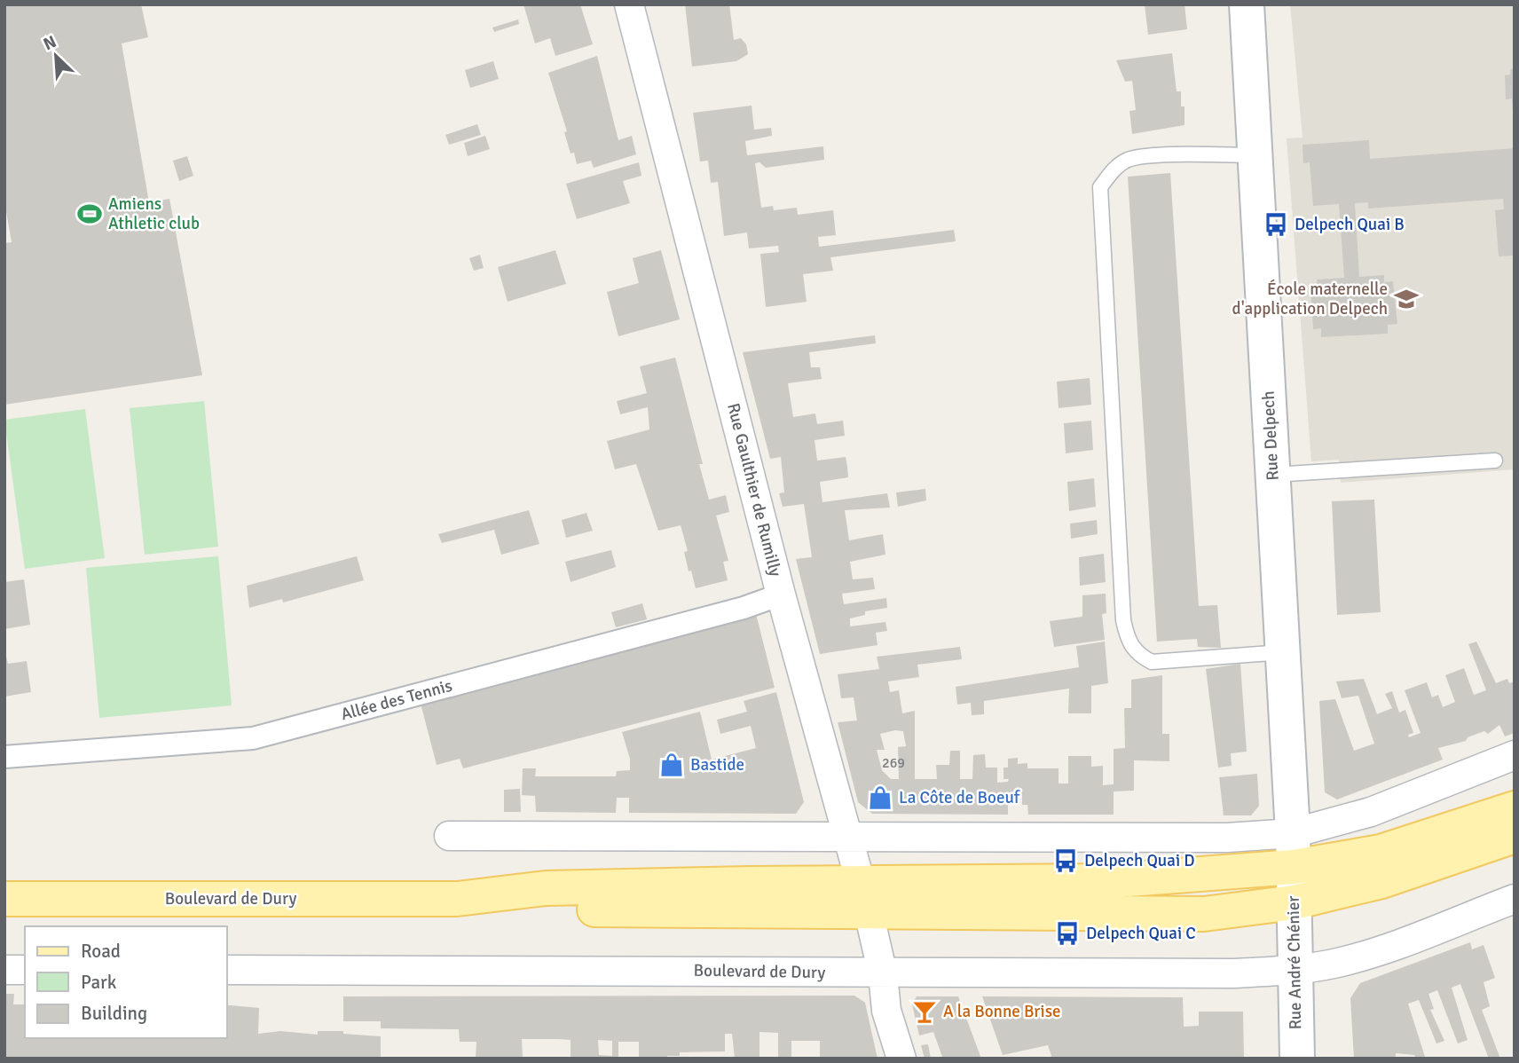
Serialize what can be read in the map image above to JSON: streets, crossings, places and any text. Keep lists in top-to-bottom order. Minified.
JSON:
{"streets":{"main road":["Boulevard de Dury"],"street":["Rue Delpech","Rue Gaulthier de Rumilly","Allée des Tennis","Rue André Chénier"]},"crossings":[["Rue Delpech","Boulevard de Dury"],["Rue Delpech","Rue André Chénier"],["Rue Gaulthier de Rumilly","Allée des Tennis"],["Rue Gaulthier de Rumilly","Boulevard de Dury"],["Boulevard de Dury","Rue André Chénier"]],"places":{"sports":["Amiens Athletic club"],"bus stop":["Delpech Quai B","Delpech Quai D","Delpech Quai C"],"school or university":["École maternelle d'application Delpech"],"shop":["Bastide","La Côte de Boeuf"],"bar":["A la Bonne Brise"]},"house_numbers":["269"],"legend":["Road","Park","Building"],"north":"top left"}
